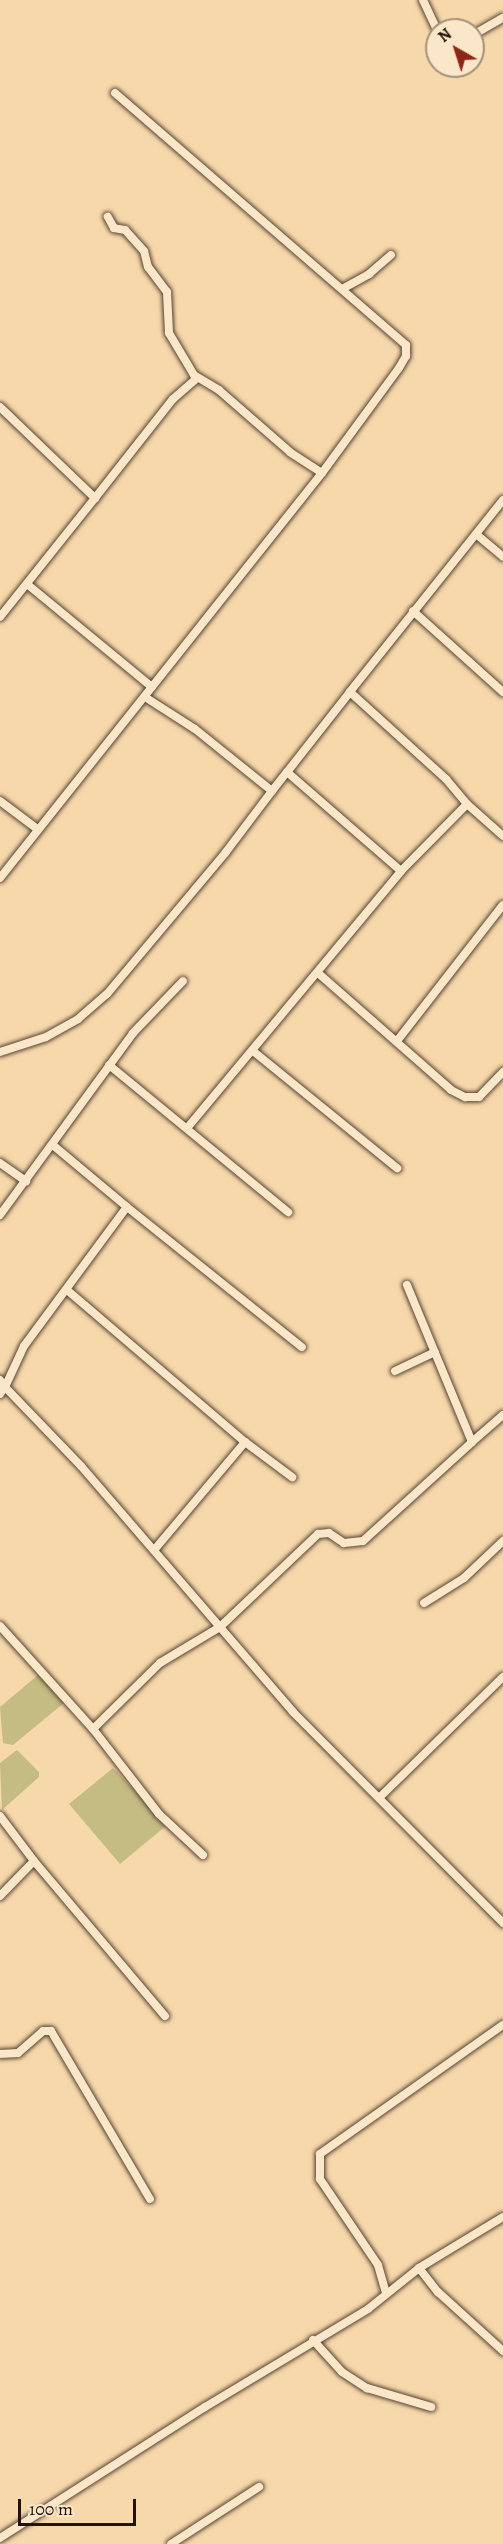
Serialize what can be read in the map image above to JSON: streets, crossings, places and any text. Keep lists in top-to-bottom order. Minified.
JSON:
{"scale_bar":"100 m","north":"top left"}
